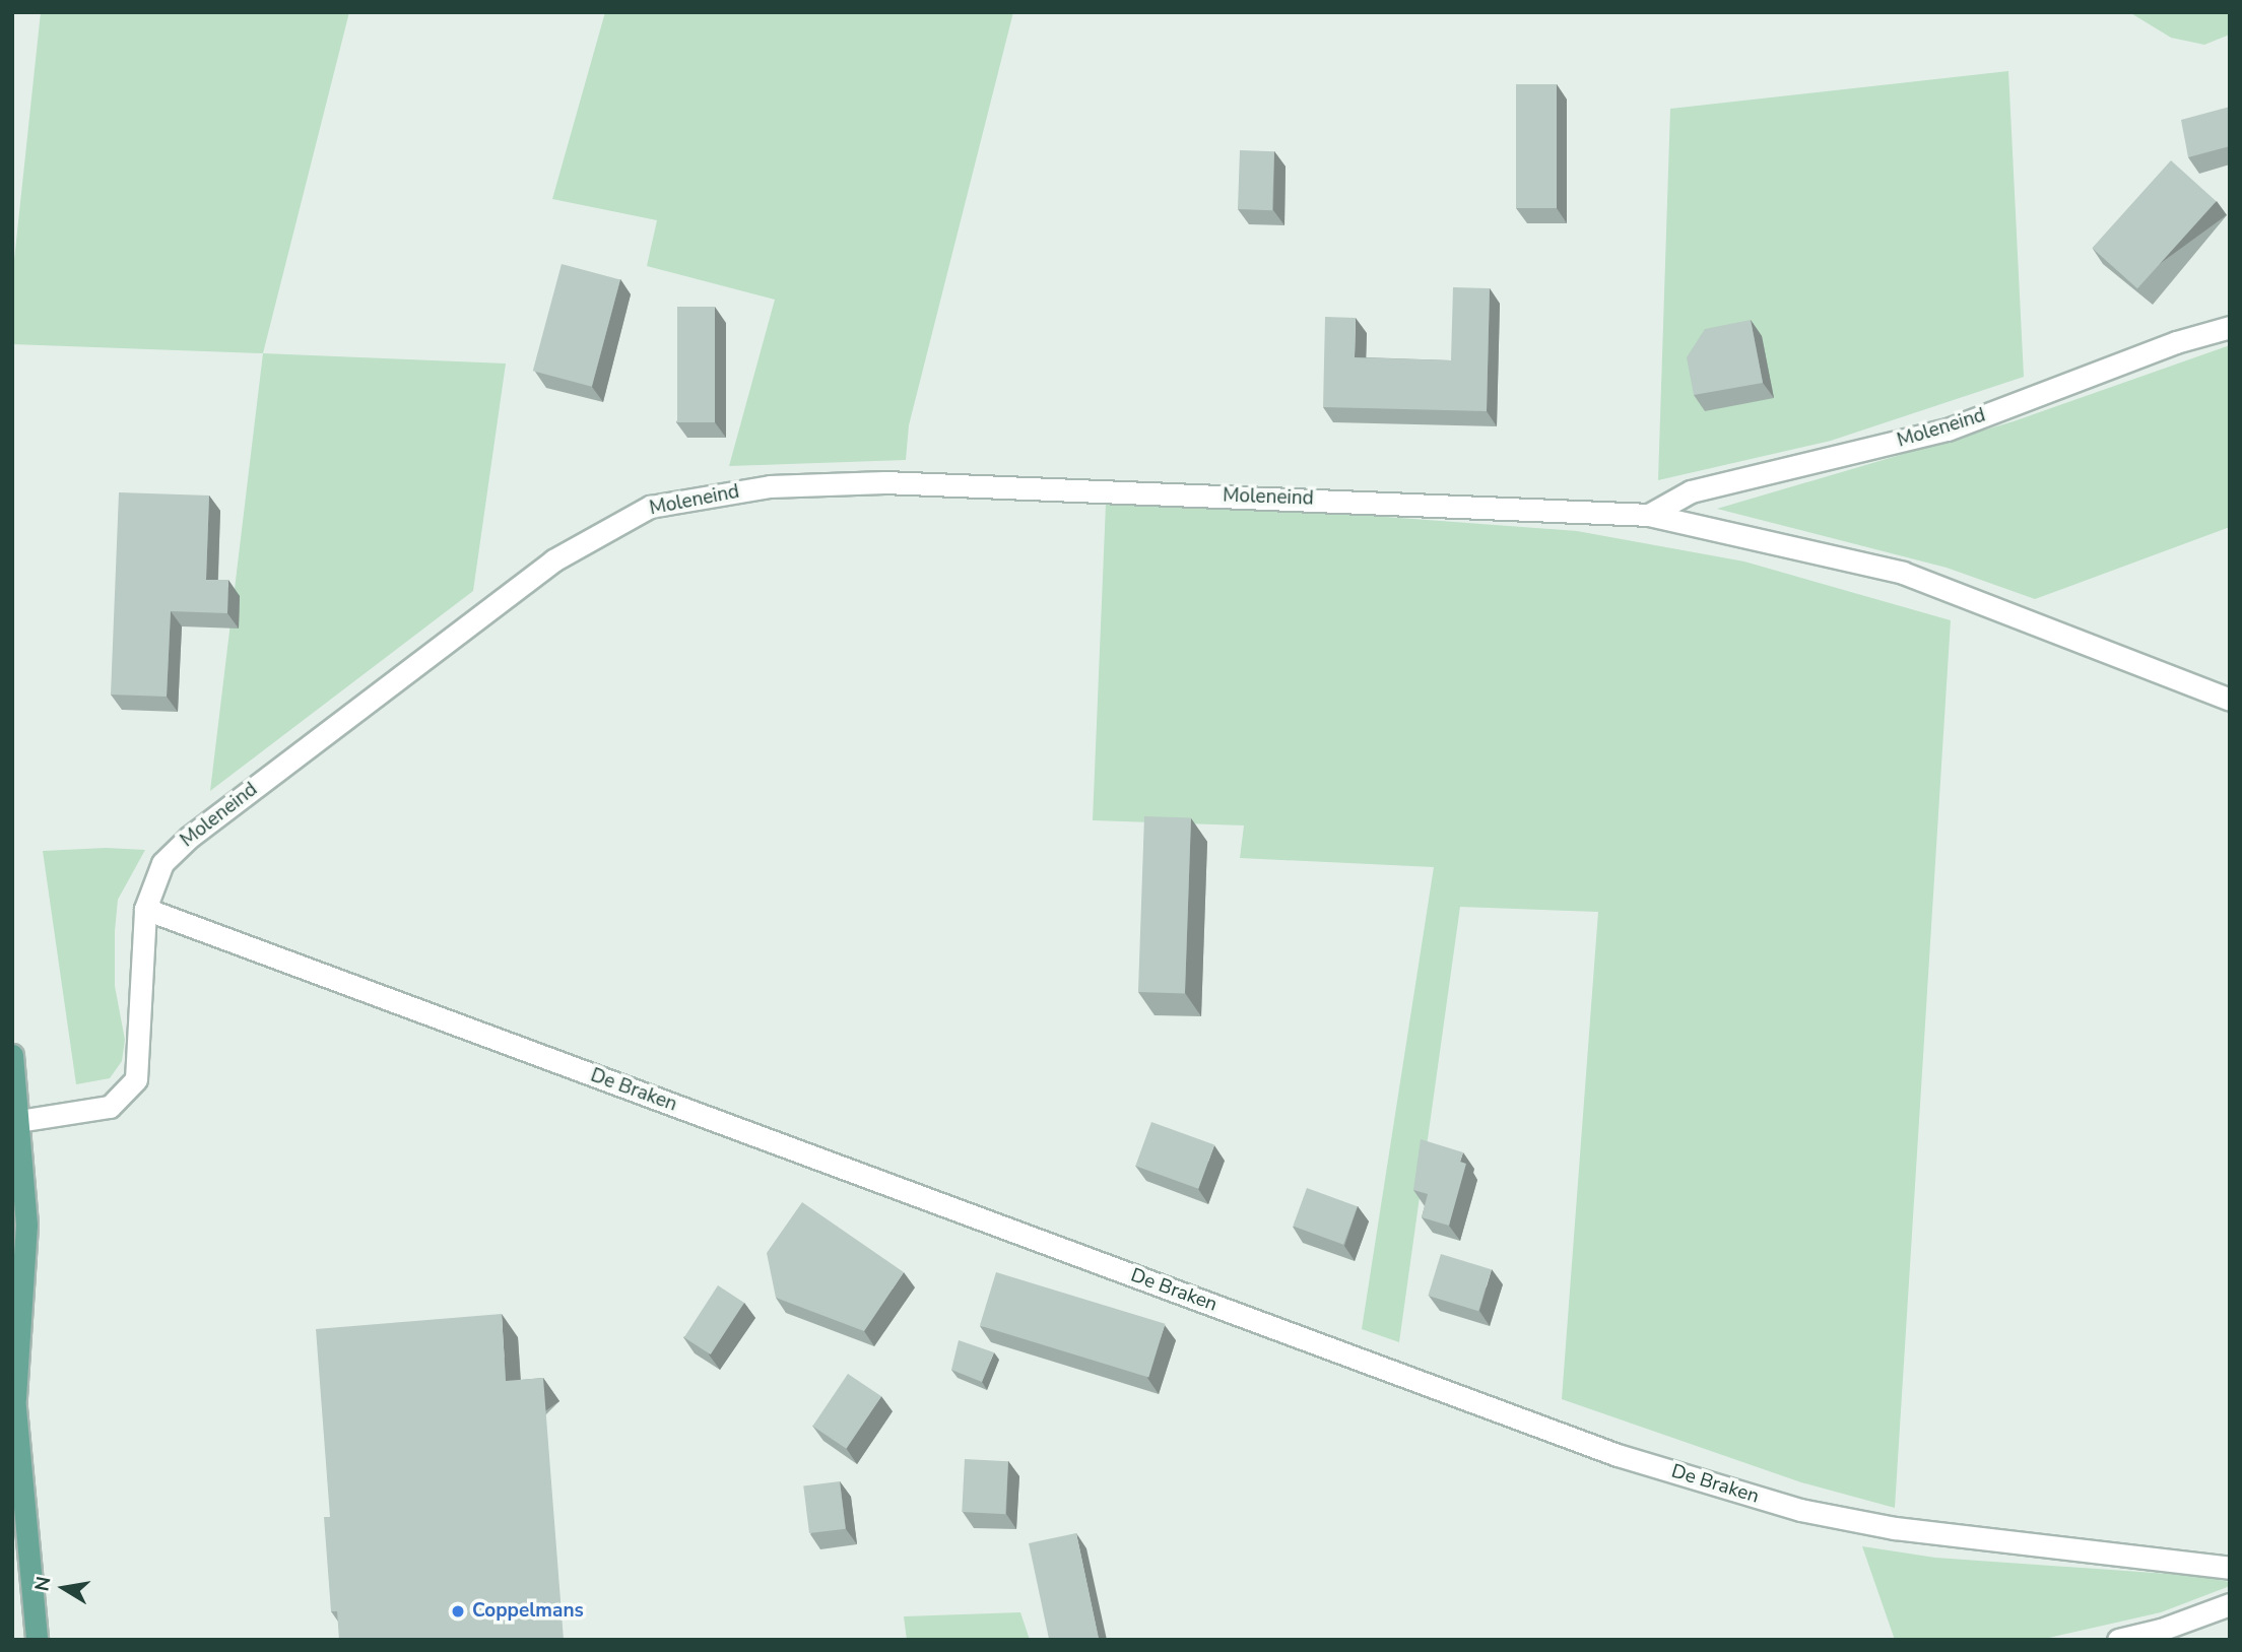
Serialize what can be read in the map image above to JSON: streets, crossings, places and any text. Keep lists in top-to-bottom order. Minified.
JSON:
{"streets":{"street":["Moleneind","De Braken"]},"crossings":[["Moleneind","De Braken"]],"places":["Coppelmans"],"north":"left"}
